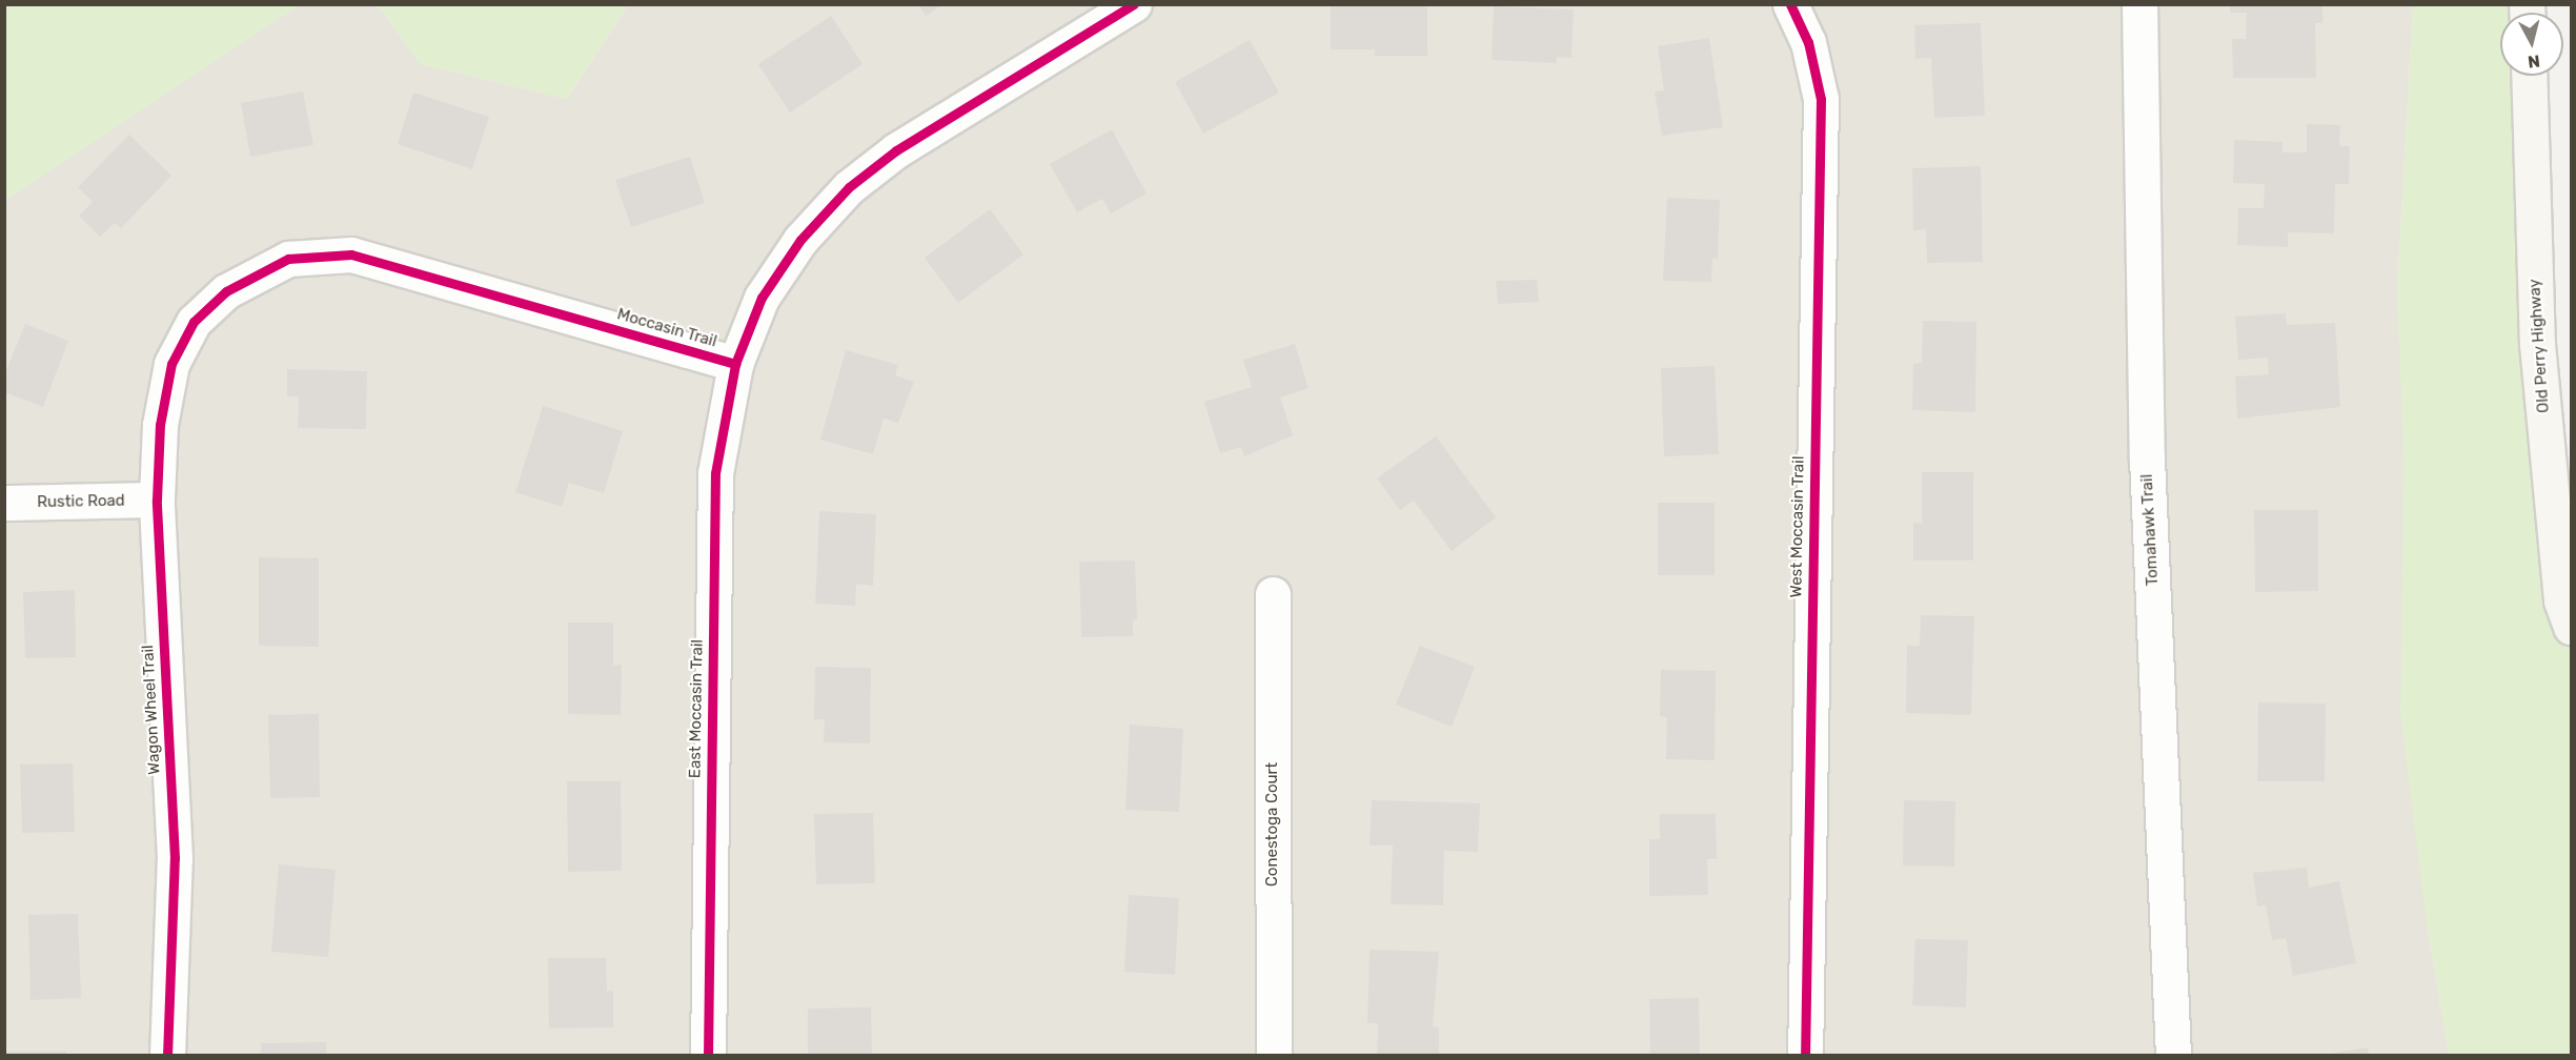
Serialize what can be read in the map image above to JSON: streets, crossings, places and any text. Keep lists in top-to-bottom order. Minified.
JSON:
{"streets":{"street":["Moccasin Trail","Old Perry Highway","Rustic Road","West Moccasin Trail","Tomahawk Trail","East Moccasin Trail","Wagon Wheel Trail","Conestoga Court"]},"crossings":[["Moccasin Trail","East Moccasin Trail"],["Moccasin Trail","Wagon Wheel Trail"],["Rustic Road","Wagon Wheel Trail"]],"north":"bottom"}
